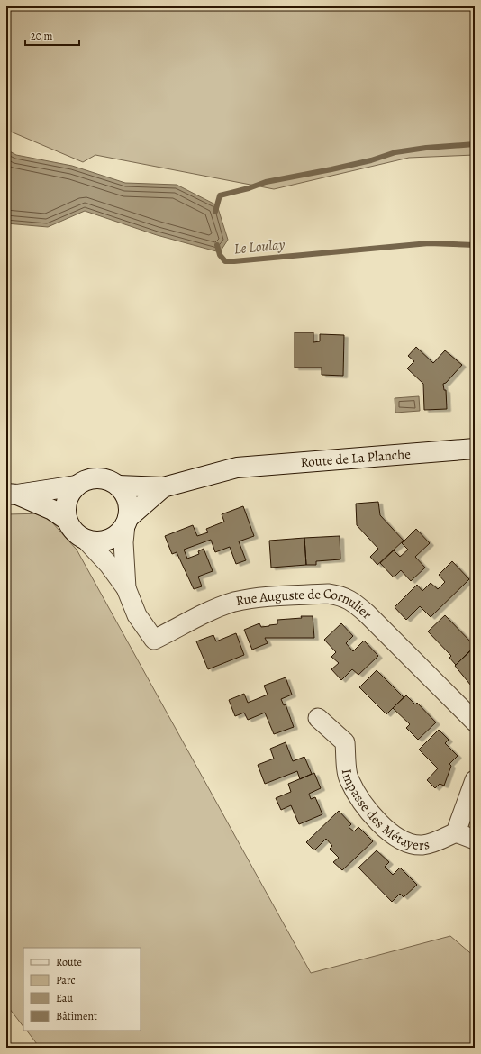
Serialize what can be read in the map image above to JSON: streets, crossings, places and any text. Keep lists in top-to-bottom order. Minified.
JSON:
{"streets":{"street":["Route de La Planche","Rue Auguste de Cornulier","Impasse des Métayers"]},"water":["Le Loulay"],"legend":["Route","Parc","Eau","Bâtiment"],"scale_bar":"20 m"}
